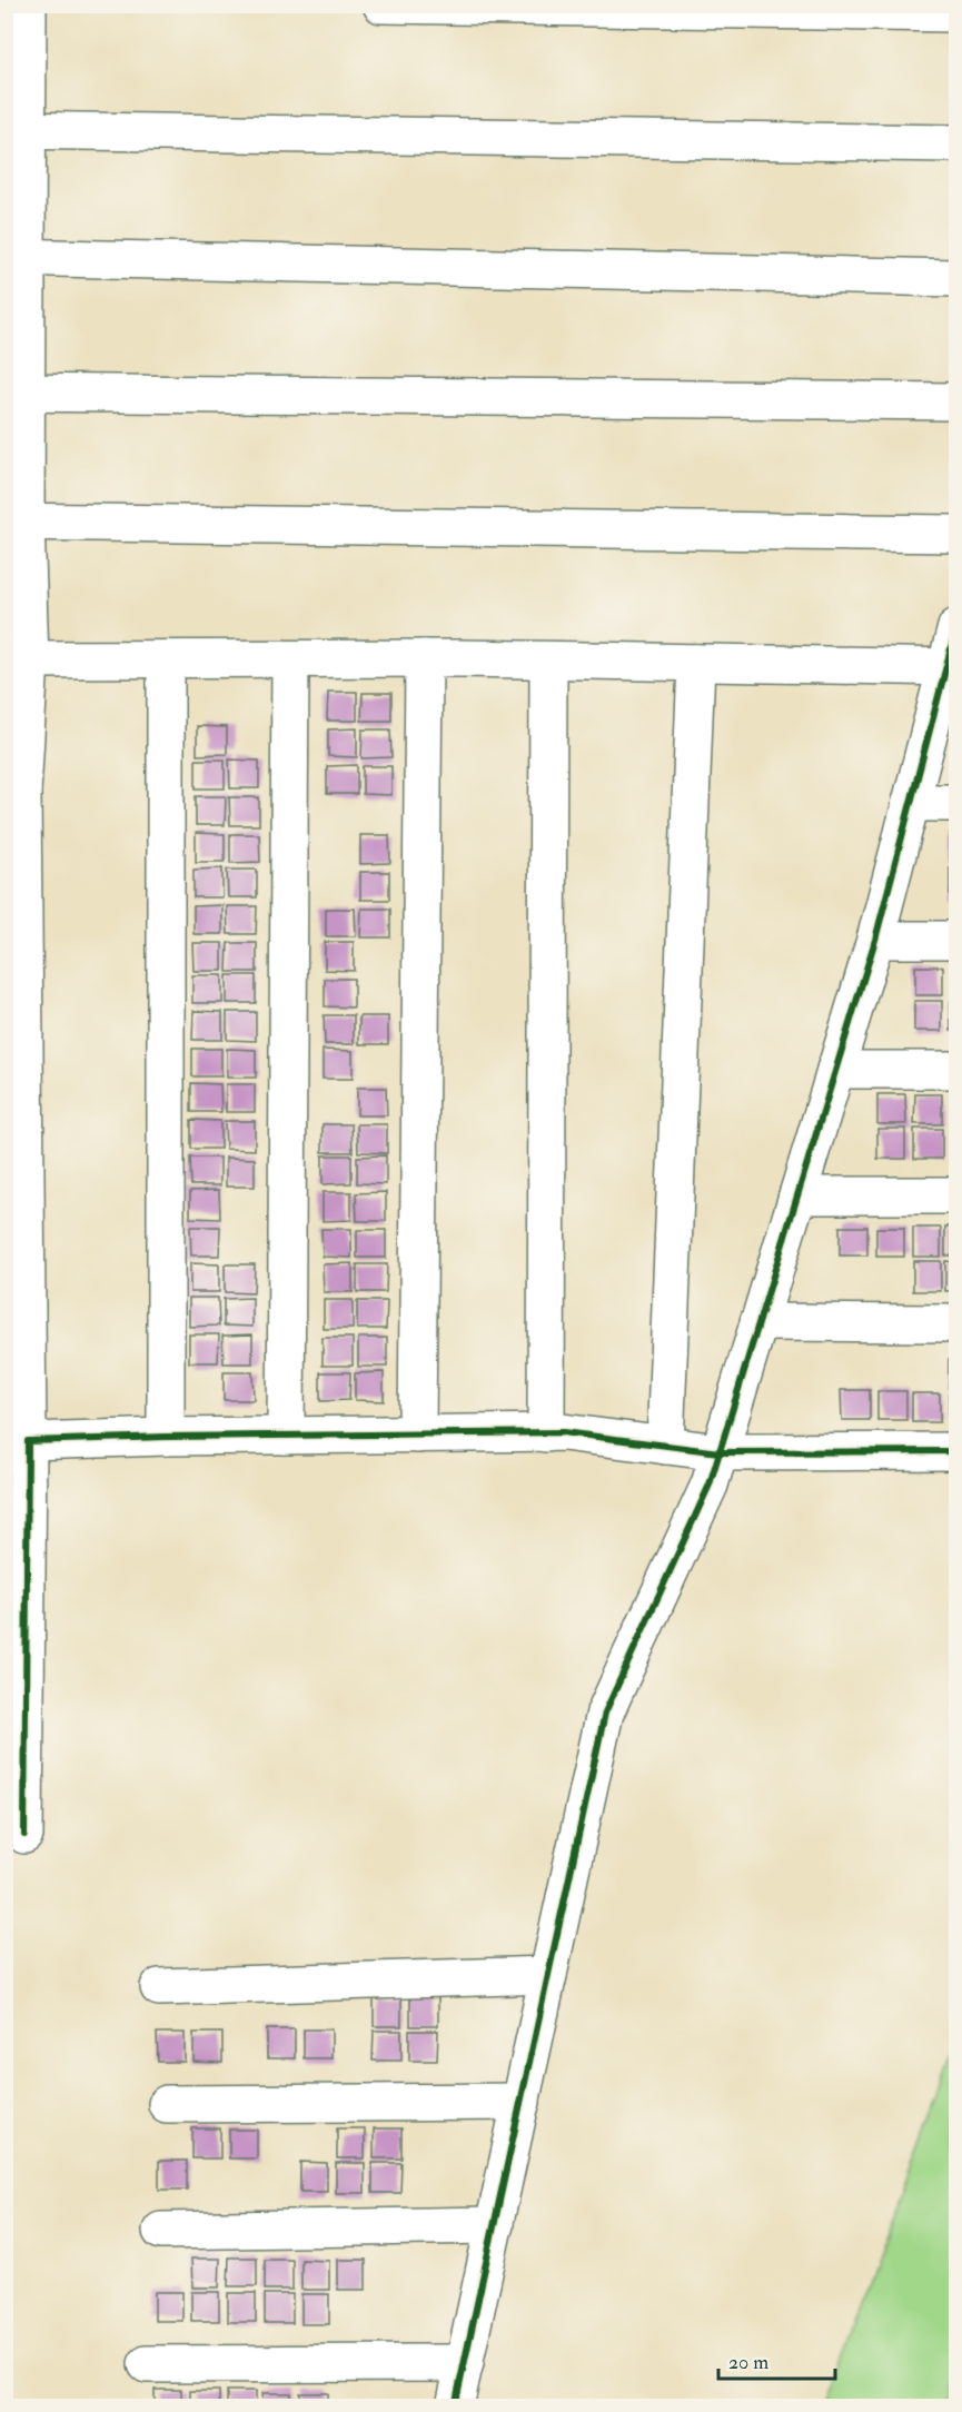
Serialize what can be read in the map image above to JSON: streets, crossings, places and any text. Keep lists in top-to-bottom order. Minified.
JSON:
{"scale_bar":"20 m"}
